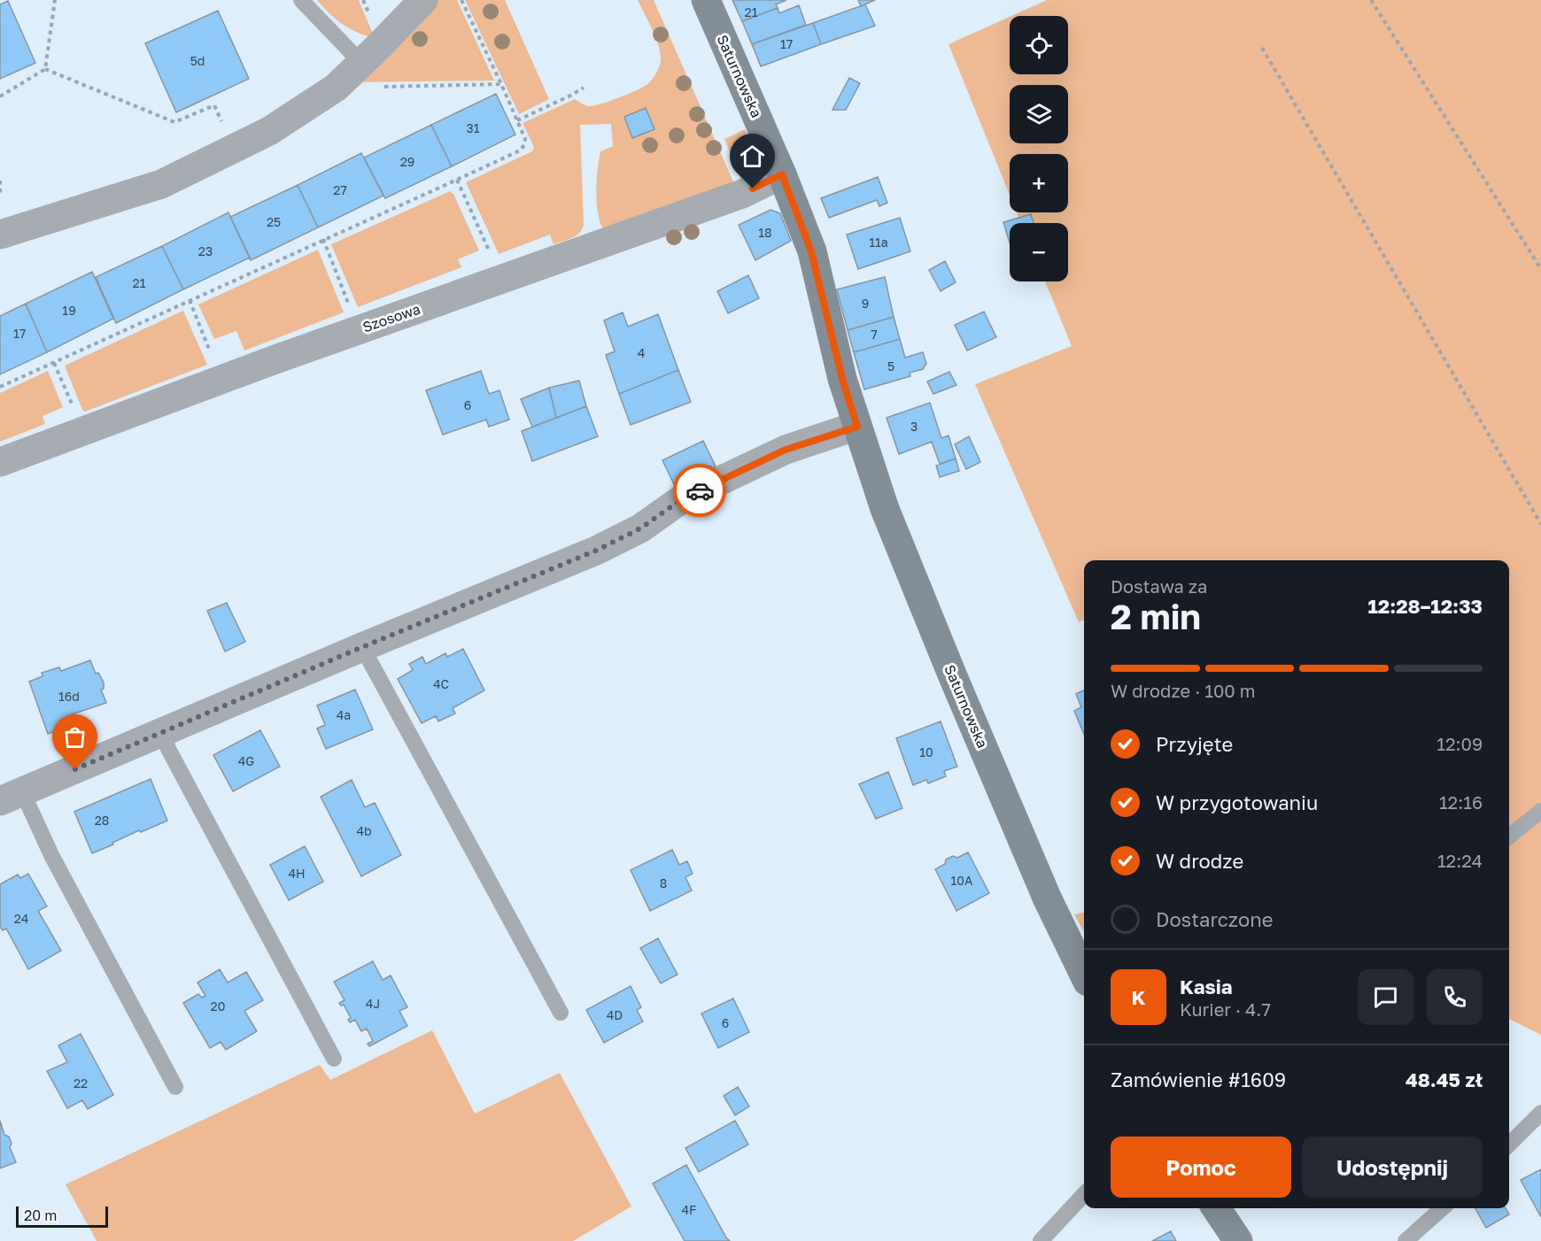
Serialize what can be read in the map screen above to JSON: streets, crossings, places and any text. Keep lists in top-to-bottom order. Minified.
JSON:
{"streets":{"street":["Saturnowska","Szosowa"]},"crossings":[["Saturnowska","Szosowa"]],"house_numbers":["21","17","5d","31","29","27","25","18","11a","23","21","9","19","17","7","4","5","6","3","4C","16d","4a","10","4G","28","4b","4H","10A","8","24","4J","20","4D","6","22","4F"],"scale_bar":"20 m","page":{"map_buttons":["+","−"],"heading":["2 min","Dostawa za","12:28–12:33"],"panel":["Kasia","Kurier · 4.7","Zamówienie #1609","48.45 zł"],"bar":"W drodze · 100 m","list":[["Przyjęte","12:09"],["W przygotowaniu","12:16"],["W drodze","12:24"],"Dostarczone"],"round":"K","buttons":["Pomoc","Udostępnij"],"scale":"20 m"}}
